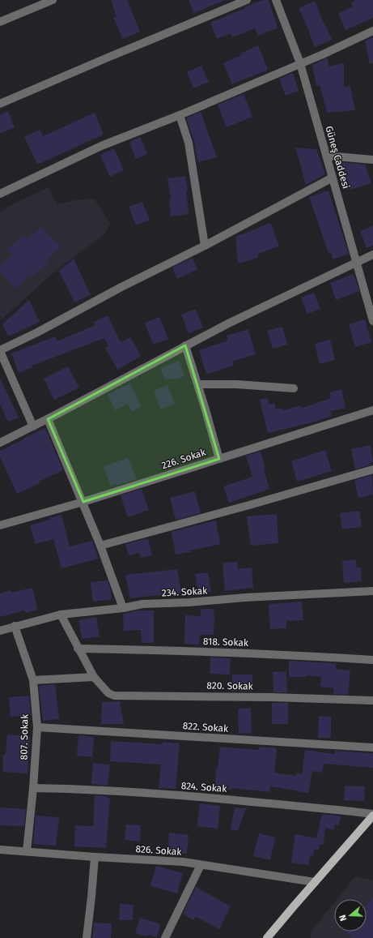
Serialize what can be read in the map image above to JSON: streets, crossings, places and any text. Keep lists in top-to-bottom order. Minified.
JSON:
{"streets":{"street":["Güneş Caddesi","226. Sokak","234. Sokak","818. Sokak","820. Sokak","822. Sokak","807. Sokak","824. Sokak","826. Sokak"]},"crossings":[["234. Sokak","820. Sokak"],["234. Sokak","807. Sokak"],["818. Sokak","820. Sokak"],["822. Sokak","807. Sokak"],["807. Sokak","824. Sokak"],["807. Sokak","826. Sokak"]],"north":"left"}
